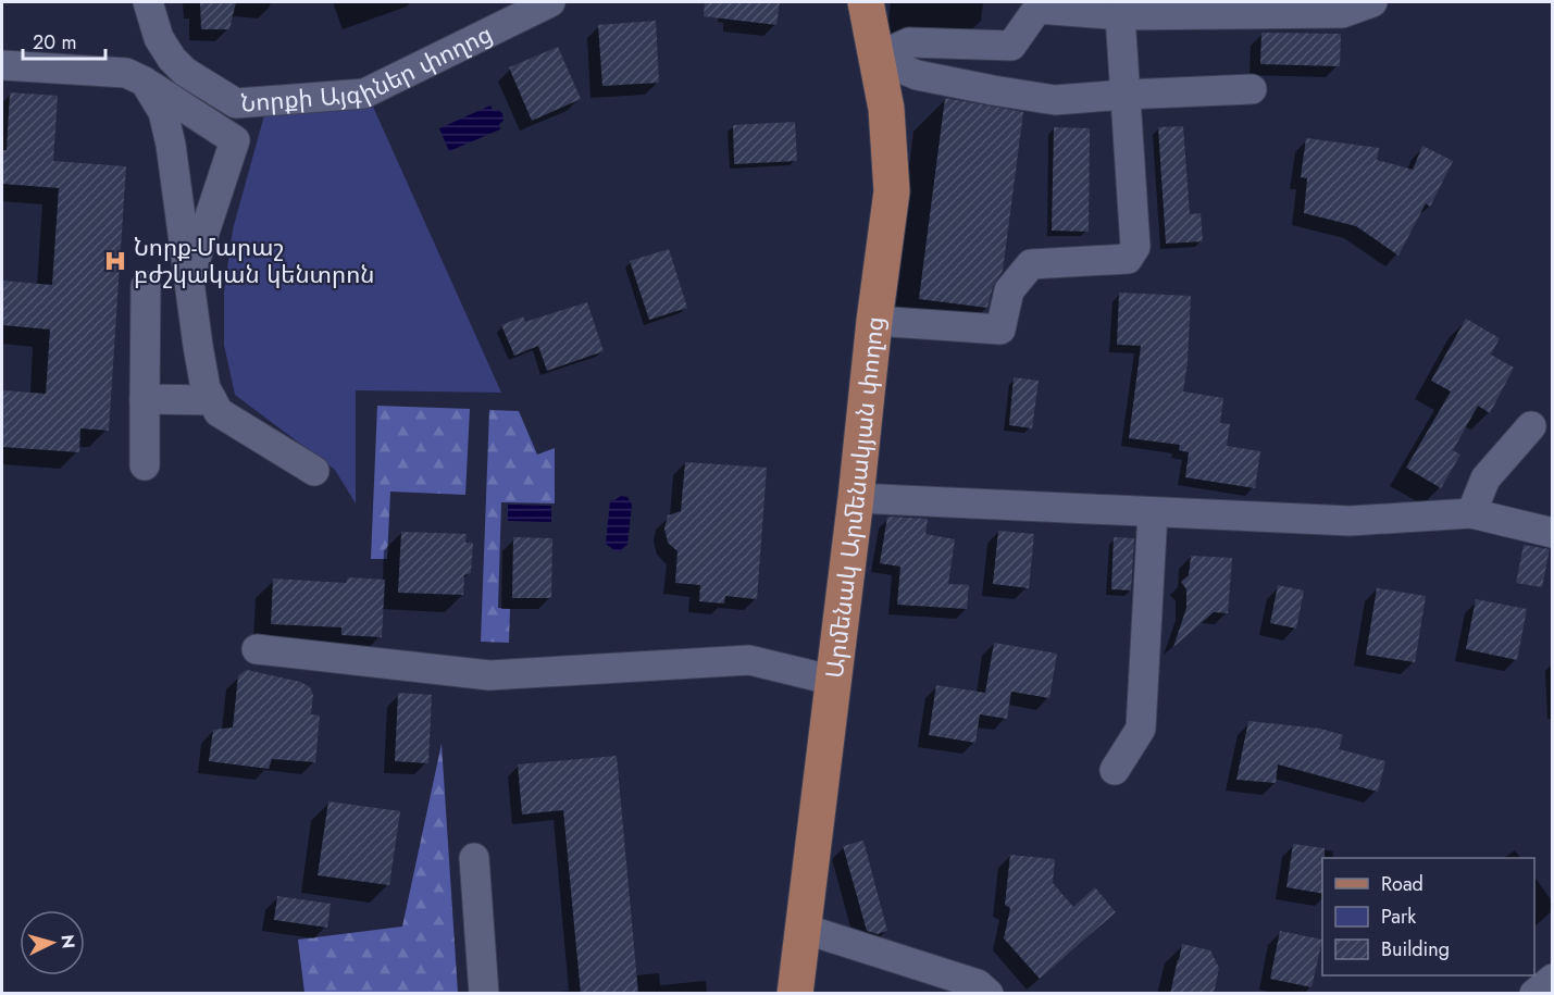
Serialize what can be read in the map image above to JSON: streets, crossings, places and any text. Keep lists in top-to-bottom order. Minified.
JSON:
{"streets":{"main road":["Արմենակ Արմենակյան փողոց"],"street":["Նորքի Այգիներ փողոց"]},"places":{"hospital":["Նորք-Մարաշ բժշկական կենտրոն"]},"legend":["Road","Park","Building"],"scale_bar":"20 m","north":"right"}
